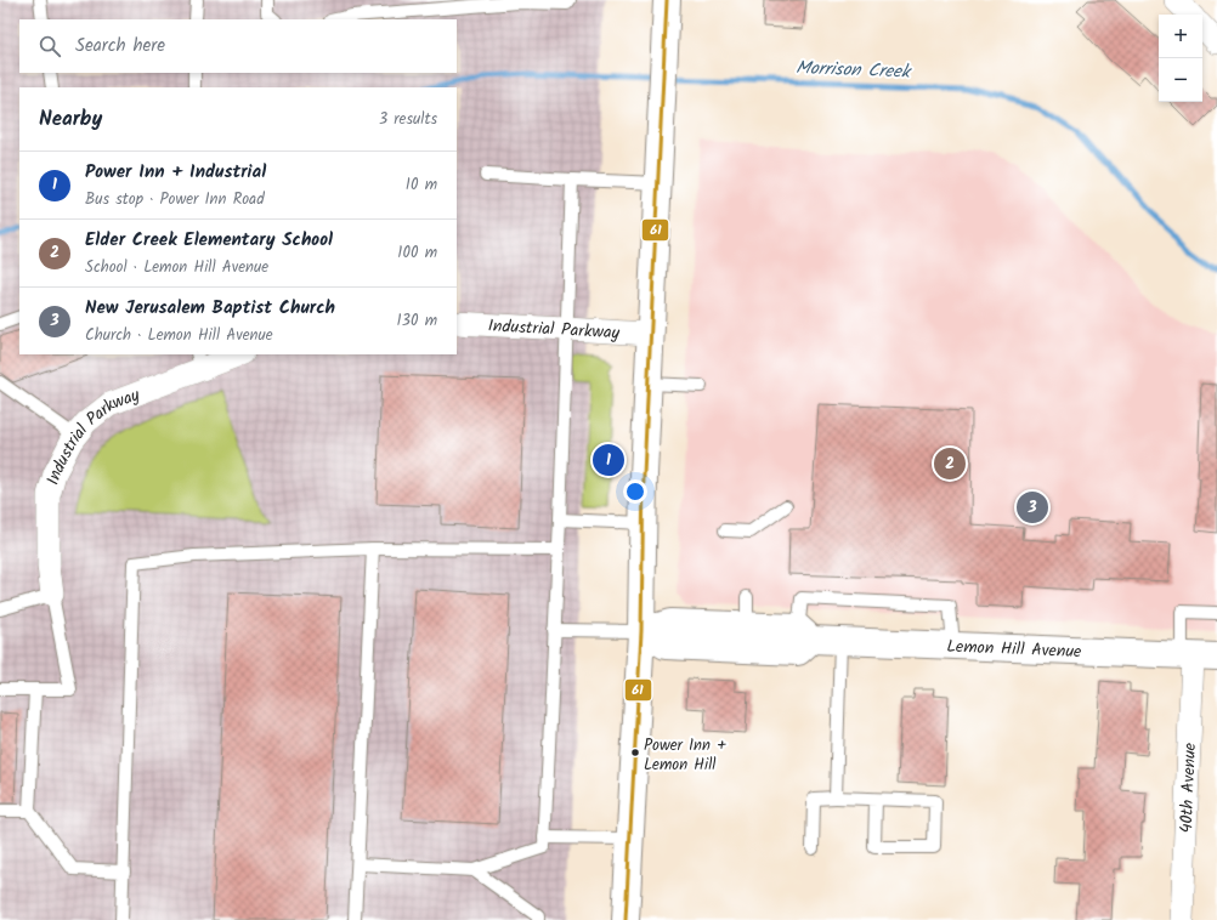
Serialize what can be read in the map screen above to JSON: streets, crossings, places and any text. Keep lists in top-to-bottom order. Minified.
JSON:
{"streets":{"main road":["Lemon Hill Avenue"],"street":["Industrial Parkway","40th Avenue"]},"crossings":[["Lemon Hill Avenue","40th Avenue"]],"water":["Morrison Creek"],"places":["Power Inn + Lemon Hill"],"lines":["transit line 61"],"page":{"map_buttons":["+","−"],"search":"Search here","heading":["Nearby","3 results"],"list":[{"mark":"1","name":"Power Inn + Industrial","note":"Bus stop · Power Inn Road","value":"10 m"},{"mark":"2","name":"Elder Creek Elementary School","note":"School · Lemon Hill Avenue","value":"100 m"},{"mark":"3","name":"New Jerusalem Baptist Church","note":"Church · Lemon Hill Avenue","value":"130 m"}],"pins":["1","2","3"]}}
